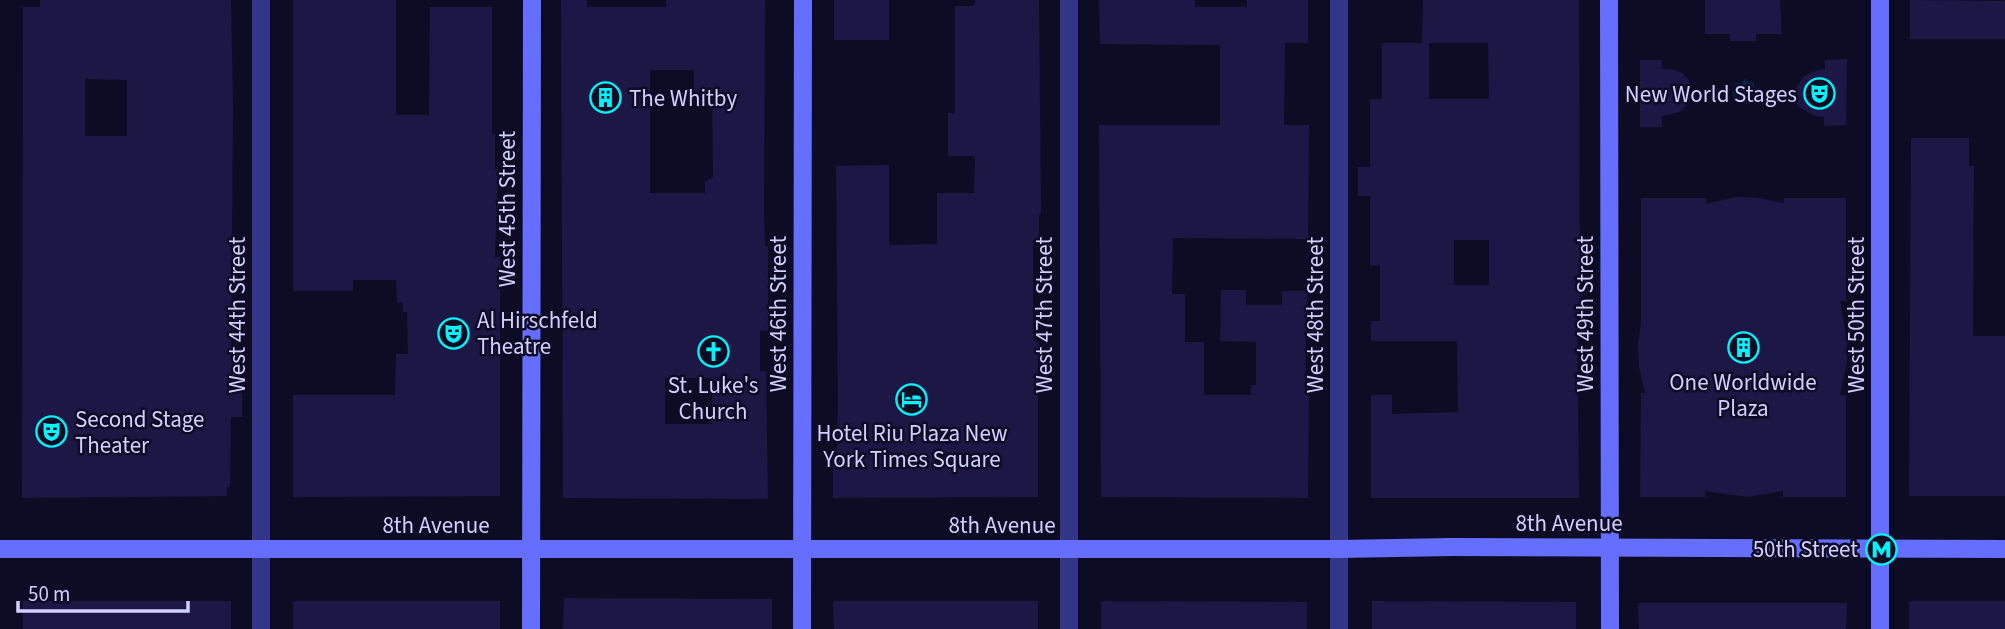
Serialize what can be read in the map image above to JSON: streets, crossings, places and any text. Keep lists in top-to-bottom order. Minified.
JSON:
{"streets":{"main road":["West 45th Street","West 46th Street","West 49th Street","West 50th Street","8th Avenue"],"street":["West 44th Street","West 47th Street","West 48th Street"]},"crossings":[["West 45th Street","8th Avenue"],["West 46th Street","8th Avenue"],["West 49th Street","8th Avenue"],["West 44th Street","8th Avenue"],["West 47th Street","8th Avenue"],["West 48th Street","8th Avenue"],["West 50th Street","8th Avenue"]],"places":{"theatre":["New World Stages","Al Hirschfeld Theatre","Second Stage Theater"],"building":["The Whitby","One Worldwide Plaza"],"church":["St. Luke's Church"],"hotel":["Hotel Riu Plaza New York Times Square"],"metro station":["50th Street"]},"scale_bar":"50 m"}
